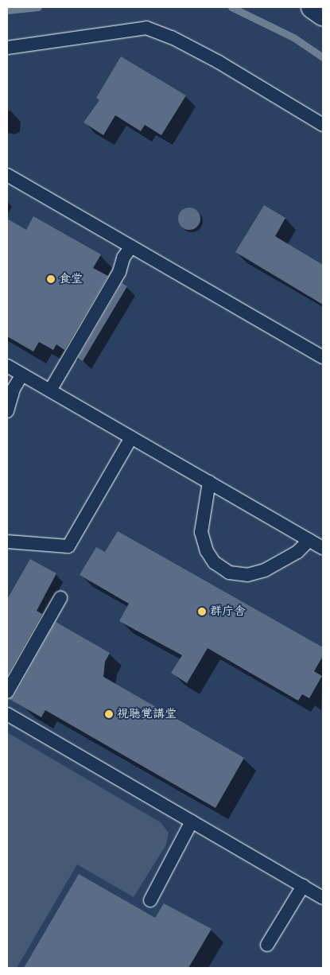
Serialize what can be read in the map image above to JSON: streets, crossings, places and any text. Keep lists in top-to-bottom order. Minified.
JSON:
{"places":["食堂","群庁舎","視聴覚講堂"]}
